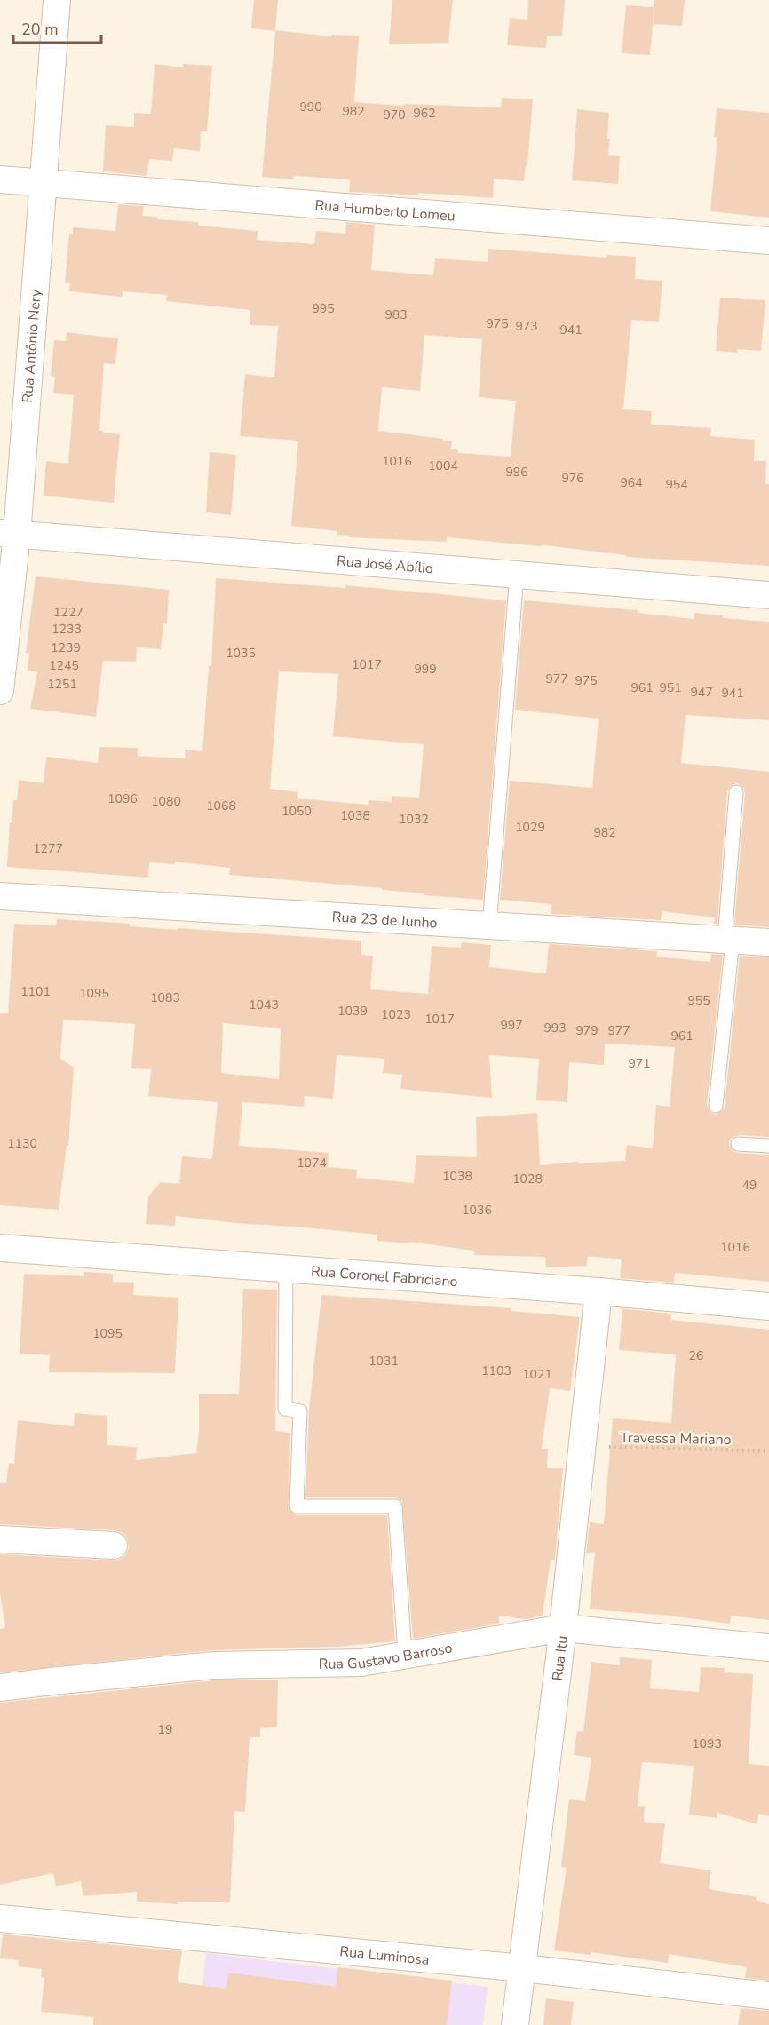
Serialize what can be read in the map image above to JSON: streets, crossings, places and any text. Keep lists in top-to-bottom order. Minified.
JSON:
{"streets":{"street":["Rua Humberto Lomeu","Rua Antônio Nery","Rua José Abílio","Rua 23 de Junho","Rua Coronel Fabriciano","Rua Gustavo Barroso","Rua Itu","Rua Luminosa"],"path":["Travessa Mariano"]},"crossings":[["Rua Humberto Lomeu","Rua Antônio Nery"],["Rua Antônio Nery","Rua José Abílio"],["Rua Coronel Fabriciano","Rua Itu"],["Travessa Mariano","Rua Itu"],["Rua Gustavo Barroso","Rua Itu"],["Rua Itu","Rua Luminosa"]],"house_numbers":["990","982","962","970","995","983","975","973","941","1016","1004","996","976","964","954","1227","1233","1239","1035","1017","1245","999","977","975","1251","961","951","947","941","1096","1080","1068","1050","1038","1032","1029","982","1277","1101","1095","1083","955","1043","1039","1023","1017","997","993","979","977","961","971","1130","1074","1038","1028","49","1036","1016","1095","26","1031","1103","1021","19","1093"],"scale_bar":"20 m"}
